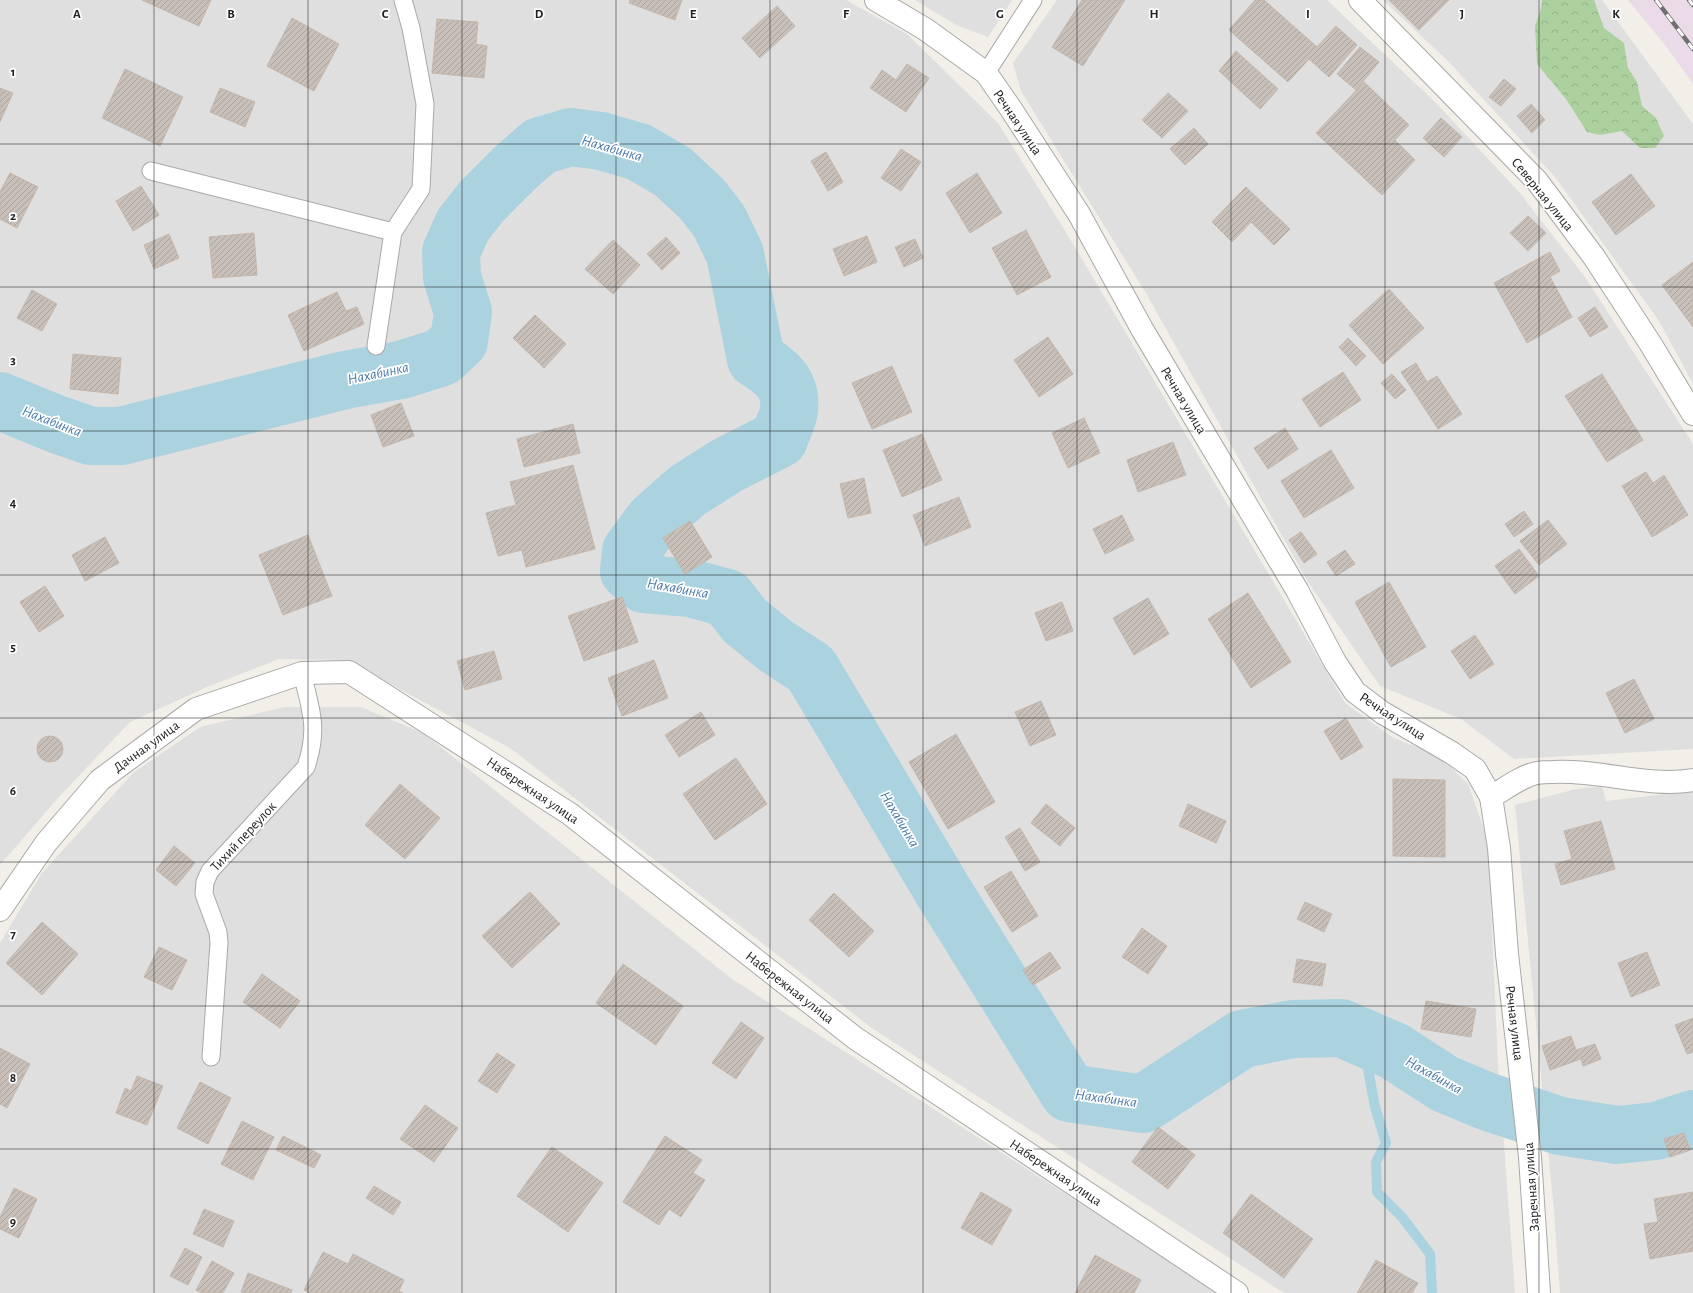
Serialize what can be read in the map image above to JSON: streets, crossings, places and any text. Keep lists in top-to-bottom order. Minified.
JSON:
{"streets":{"street":["Речная улица","Северная улица","Дачная улица","Набережная улица","Заречная улица"],"lane":["Тихий переулок"]},"crossings":[["Речная улица","Заречная улица"],["Дачная улица","Набережная улица"],["Дачная улица","Тихий переулок"]],"water":["Нахабинка"],"grid":{"columns":["A","B","C","D","E","F","G","H","I","J","K"],"rows":["1","2","3","4","5","6","7","8","9"]}}
